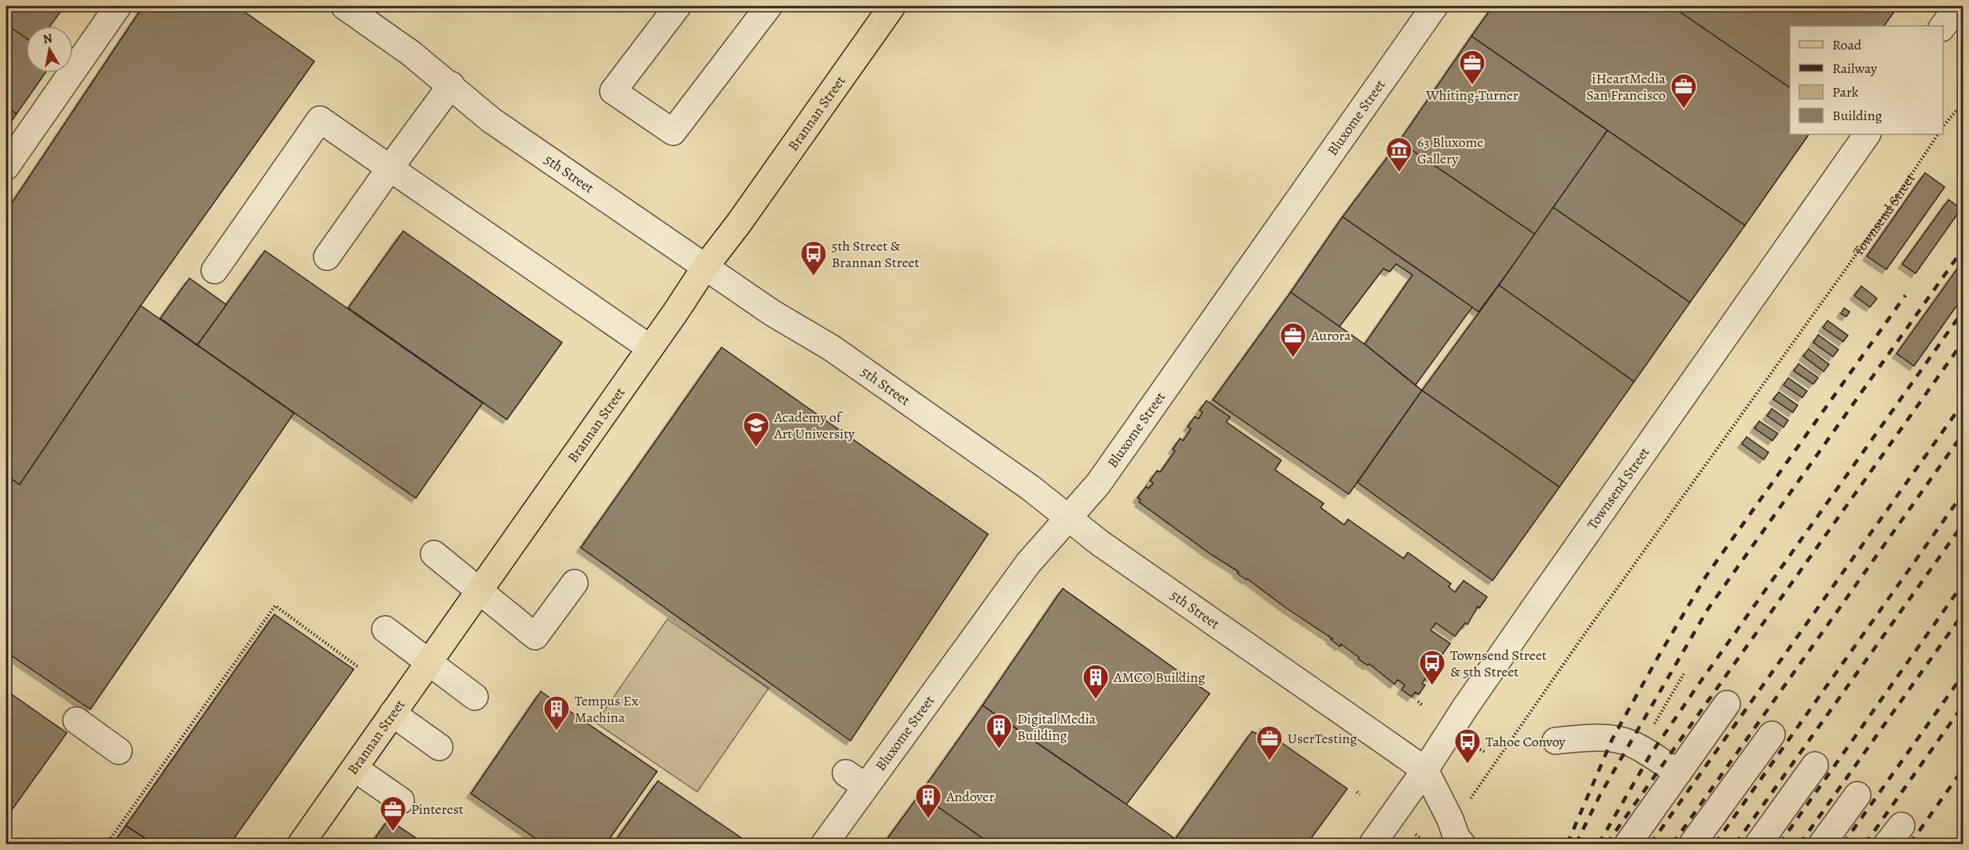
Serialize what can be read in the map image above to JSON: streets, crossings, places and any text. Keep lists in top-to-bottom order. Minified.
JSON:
{"streets":{"main road":["Brannan Street"],"street":["Bluxome Street","5th Street","Townsend Street"]},"crossings":[["Brannan Street","5th Street"],["Bluxome Street","5th Street"],["5th Street","Townsend Street"]],"places":{"office":["Whiting-Turner","iHeartMedia San Francisco","Aurora","UserTesting","Pinterest"],"museum":["63 Bluxome Gallery"],"bus stop":["5th Street & Brannan Street","Townsend Street & 5th Street","Tahoe Convoy"],"school or university":["Academy of Art University"],"building":["AMCO Building","Tempus Ex Machina","Digital Media Building","Andover"]},"legend":["Road","Railway","Park","Building"],"north":"top"}
